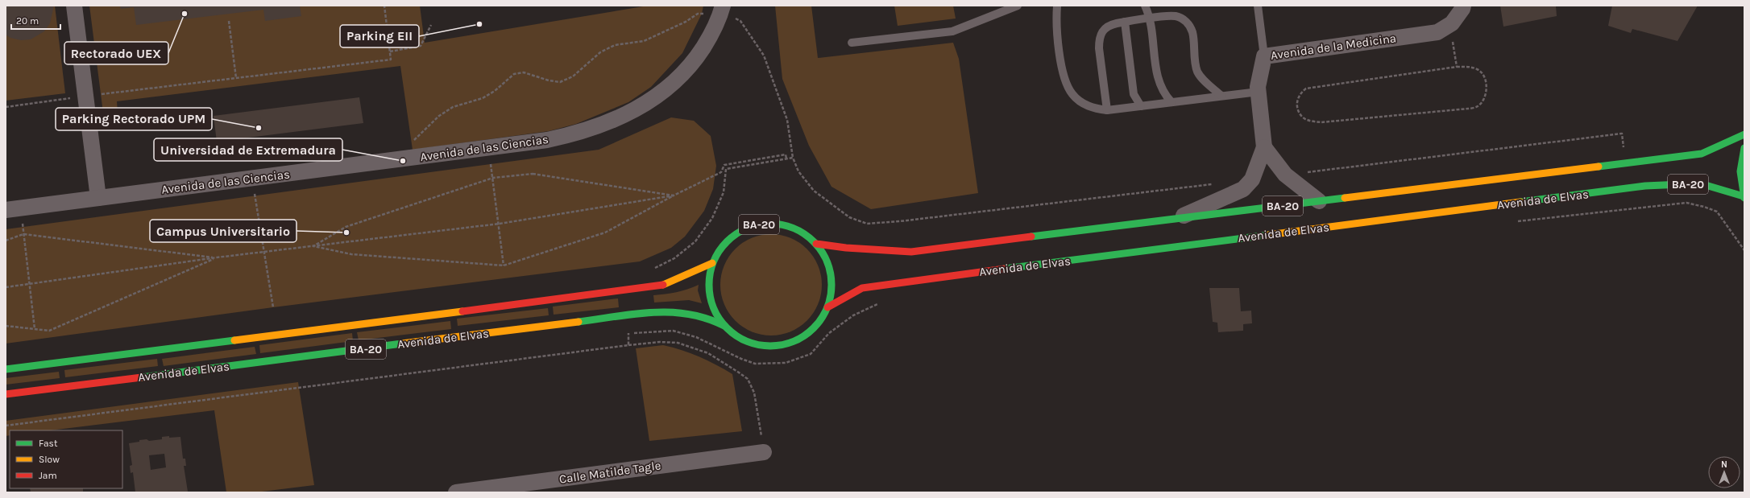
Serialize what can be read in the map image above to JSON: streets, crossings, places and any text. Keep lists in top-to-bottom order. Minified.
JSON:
{"streets":{"highway":["BA-20","Avenida de Elvas"],"street":["Avenida de la Medicina","Avenida de las Ciencias","Calle Matilde Tagle"]},"crossings":[["BA-20","Avenida de Elvas"]],"places":["Rectorado UEX","Parking EII","Parking Rectorado UPM","Universidad de Extremadura","Campus Universitario"],"legend":["Fast","Slow","Jam"],"scale_bar":"20 m","north":"top"}
